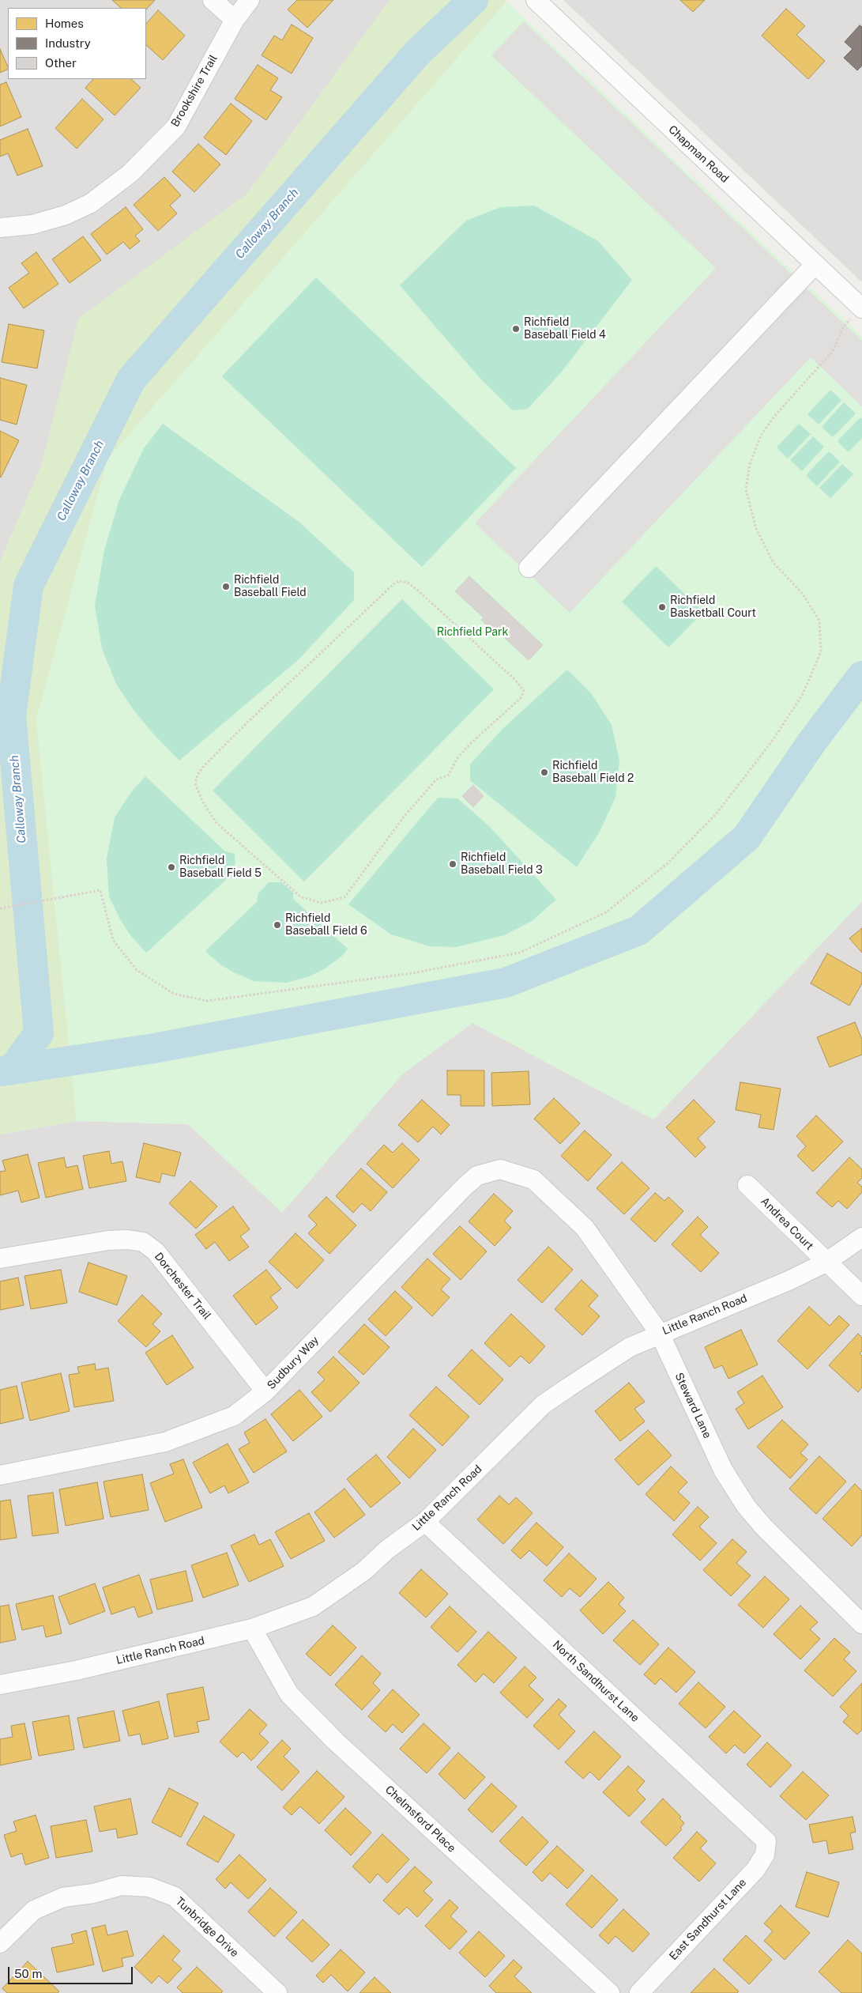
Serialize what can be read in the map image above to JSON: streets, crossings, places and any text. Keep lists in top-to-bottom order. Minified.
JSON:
{"streets":{"street":["Brookshire Trail","Chapman Road","Andrea Court","Dorchester Trail","Little Ranch Road","Sudbury Way","Steward Lane","North Sandhurst Lane","Chelmsford Place","East Sandhurst Lane","Tunbridge Drive"]},"crossings":[["Andrea Court","Little Ranch Road"],["Dorchester Trail","Sudbury Way"],["Little Ranch Road","Steward Lane"],["Little Ranch Road","North Sandhurst Lane"],["Little Ranch Road","Chelmsford Place"],["Sudbury Way","Steward Lane"],["North Sandhurst Lane","East Sandhurst Lane"]],"water":["Calloway Branch"],"parks":["Richfield Park"],"places":["Richfield Baseball Field 4","Richfield Baseball Field","Richfield Basketball Court","Richfield Baseball Field 2","Richfield Baseball Field 3","Richfield Baseball Field 5","Richfield Baseball Field 6"],"legend":["Homes","Industry","Other"],"scale_bar":"50 m"}
